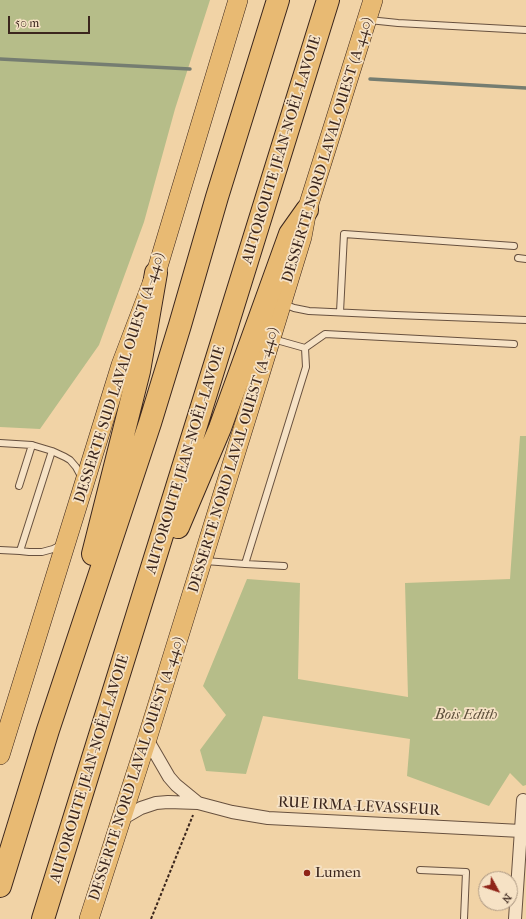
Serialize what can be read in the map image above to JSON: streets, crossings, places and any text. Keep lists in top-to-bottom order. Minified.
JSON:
{"streets":{"highway":["AUTOROUTE JEAN-NOËL-LAVOIE"],"main road":["DESSERTE NORD LAVAL OUEST (A-440)","DESSERTE SUD LAVAL OUEST (A-440)"],"street":["RUE IRMA-LEVASSEUR"]},"crossings":[["DESSERTE NORD LAVAL OUEST (A-440)","RUE IRMA-LEVASSEUR"]],"parks":["Bois Edith"],"places":["Lumen"],"scale_bar":"50 m","north":"bottom right"}
